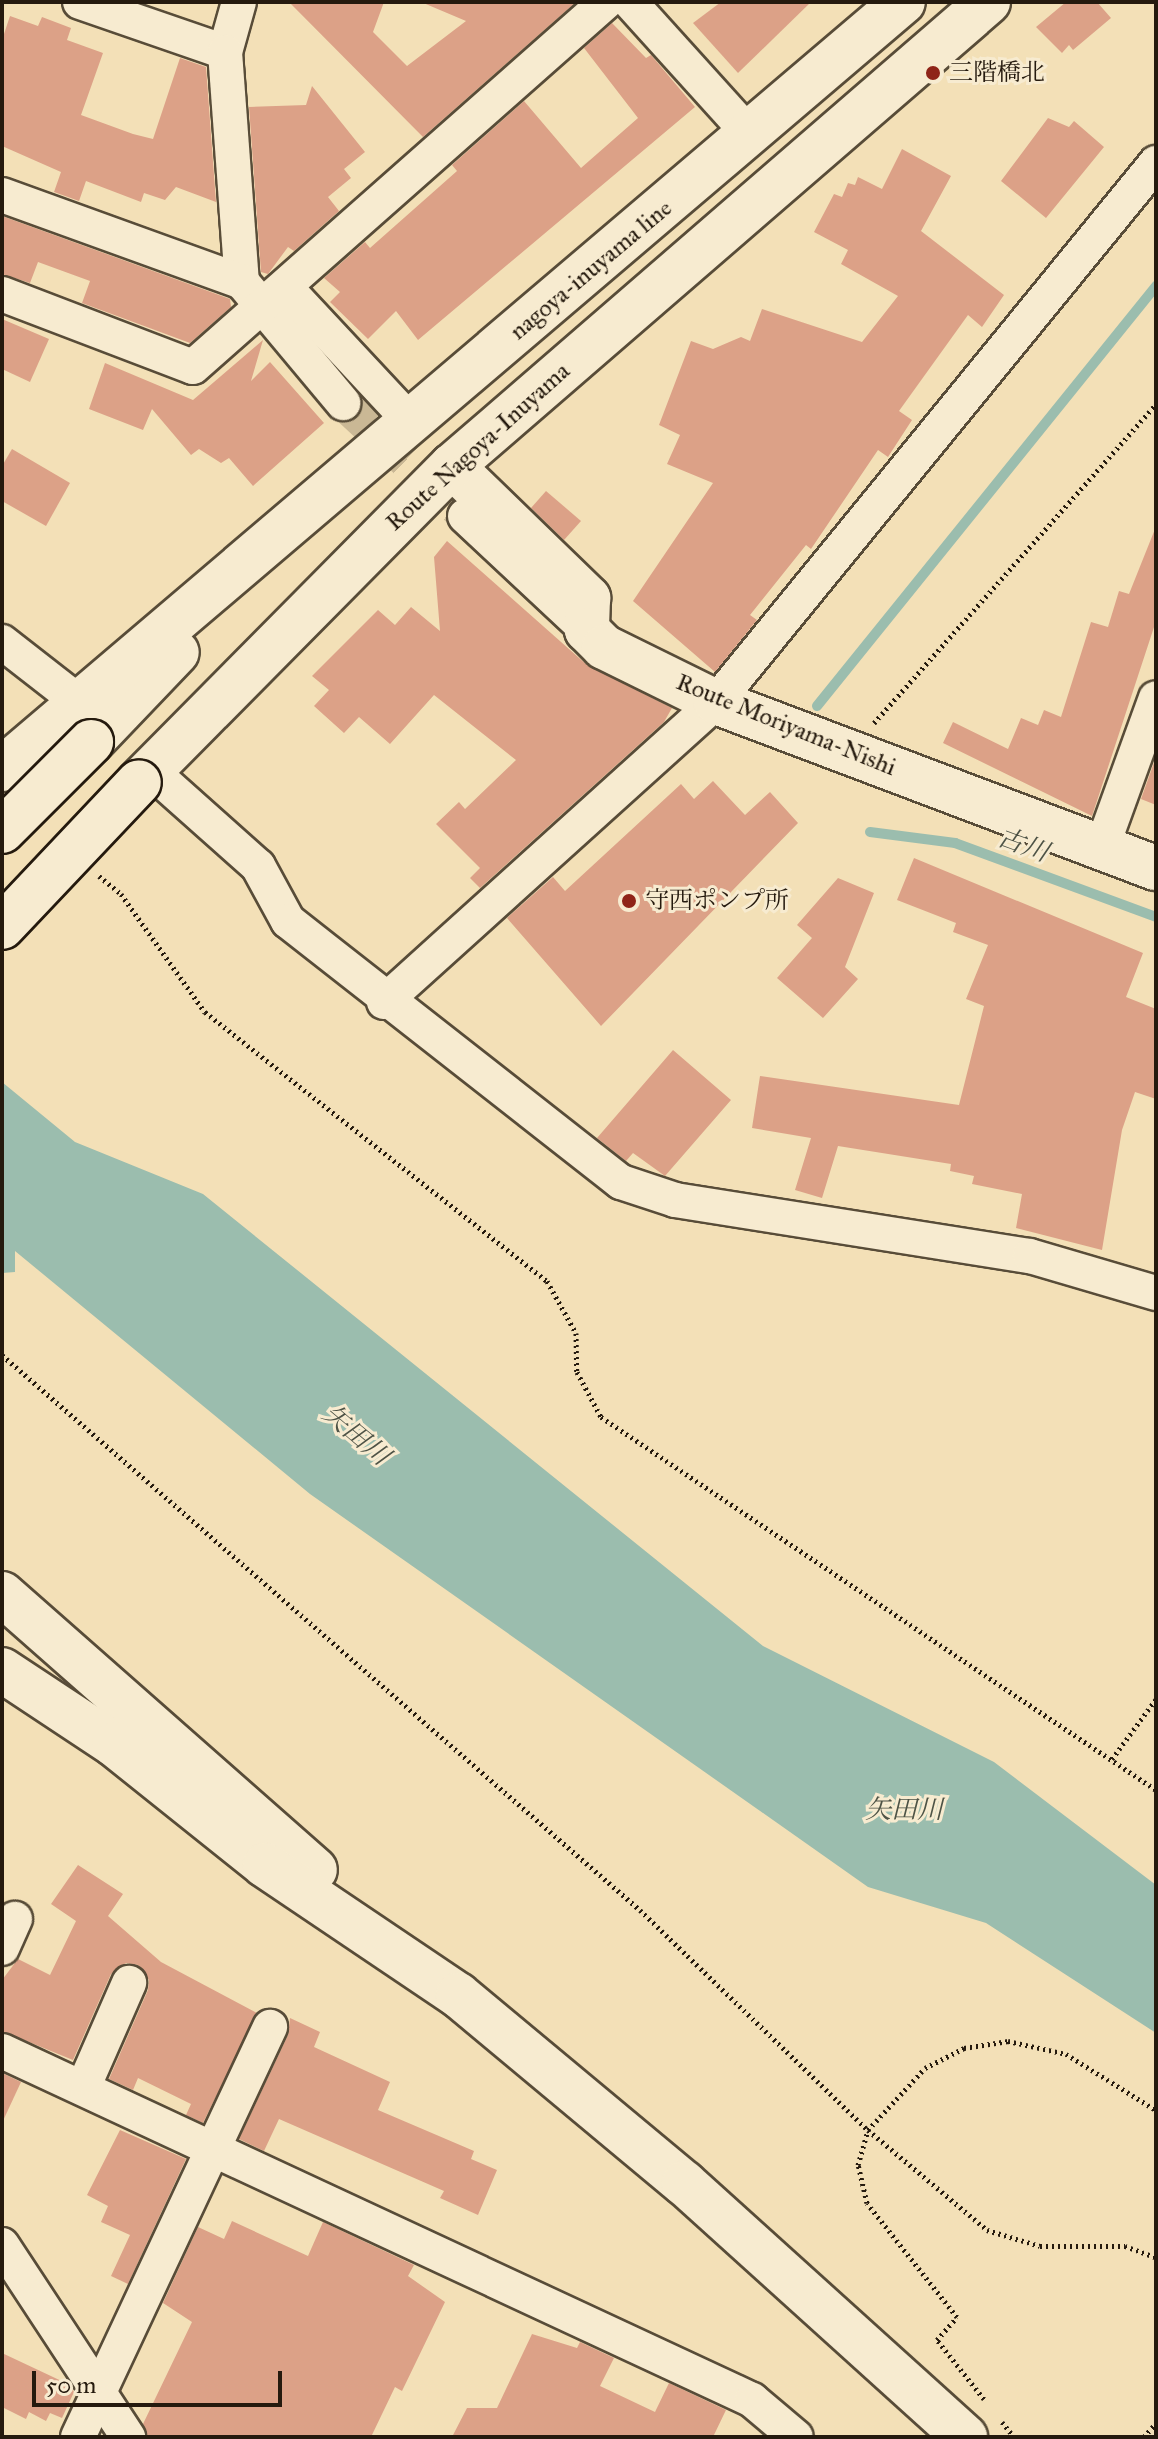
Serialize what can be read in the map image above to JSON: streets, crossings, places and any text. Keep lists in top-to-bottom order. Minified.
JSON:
{"streets":{"main road":["nagoya-inuyama line","Route Nagoya-Inuyama","Route Moriyama-Nishi"]},"water":["古川","矢田川"],"places":["三階橋北","守西ポンプ所"],"scale_bar":"50 m"}
